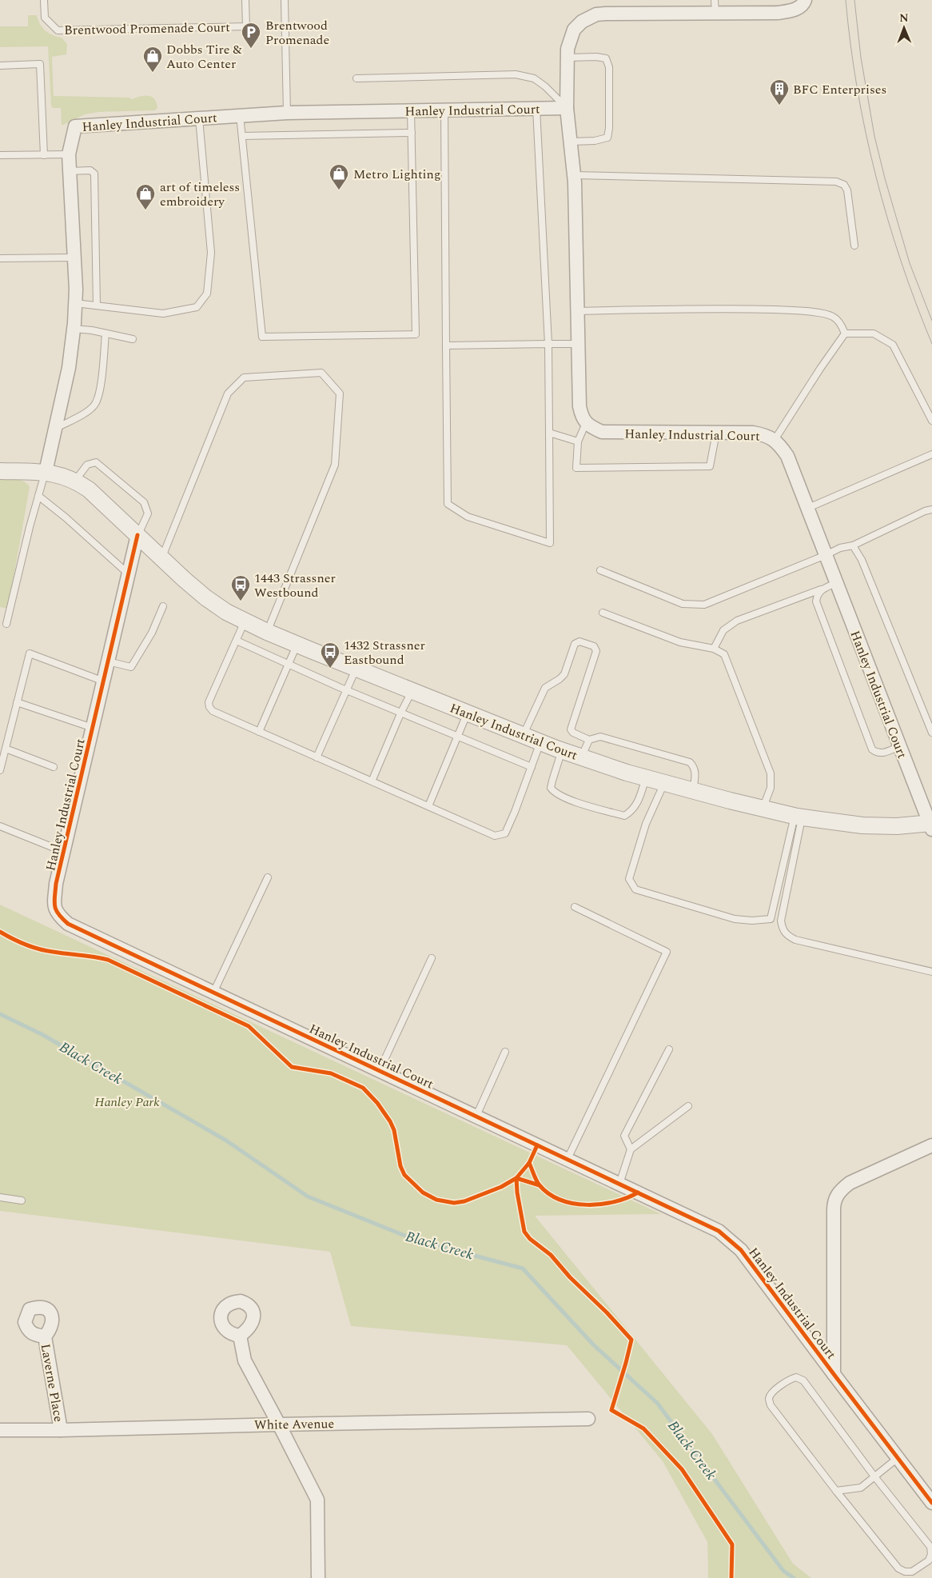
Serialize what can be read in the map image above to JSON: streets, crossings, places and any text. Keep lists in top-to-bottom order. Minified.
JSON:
{"streets":{"street":["Hanley Industrial Court","Laverne Place","White Avenue"],"lane":["Brentwood Promenade Court"]},"crossings":[["Laverne Place","White Avenue"]],"water":["Black Creek"],"parks":["Hanley Park"],"places":{"parking":["Brentwood Promenade"],"shop":["Dobbs Tire & Auto Center","Metro Lighting","art of timeless embroidery"],"building":["BFC Enterprises"],"bus stop":["1443 Strassner Westbound","1432 Strassner Eastbound"]},"north":"top"}
